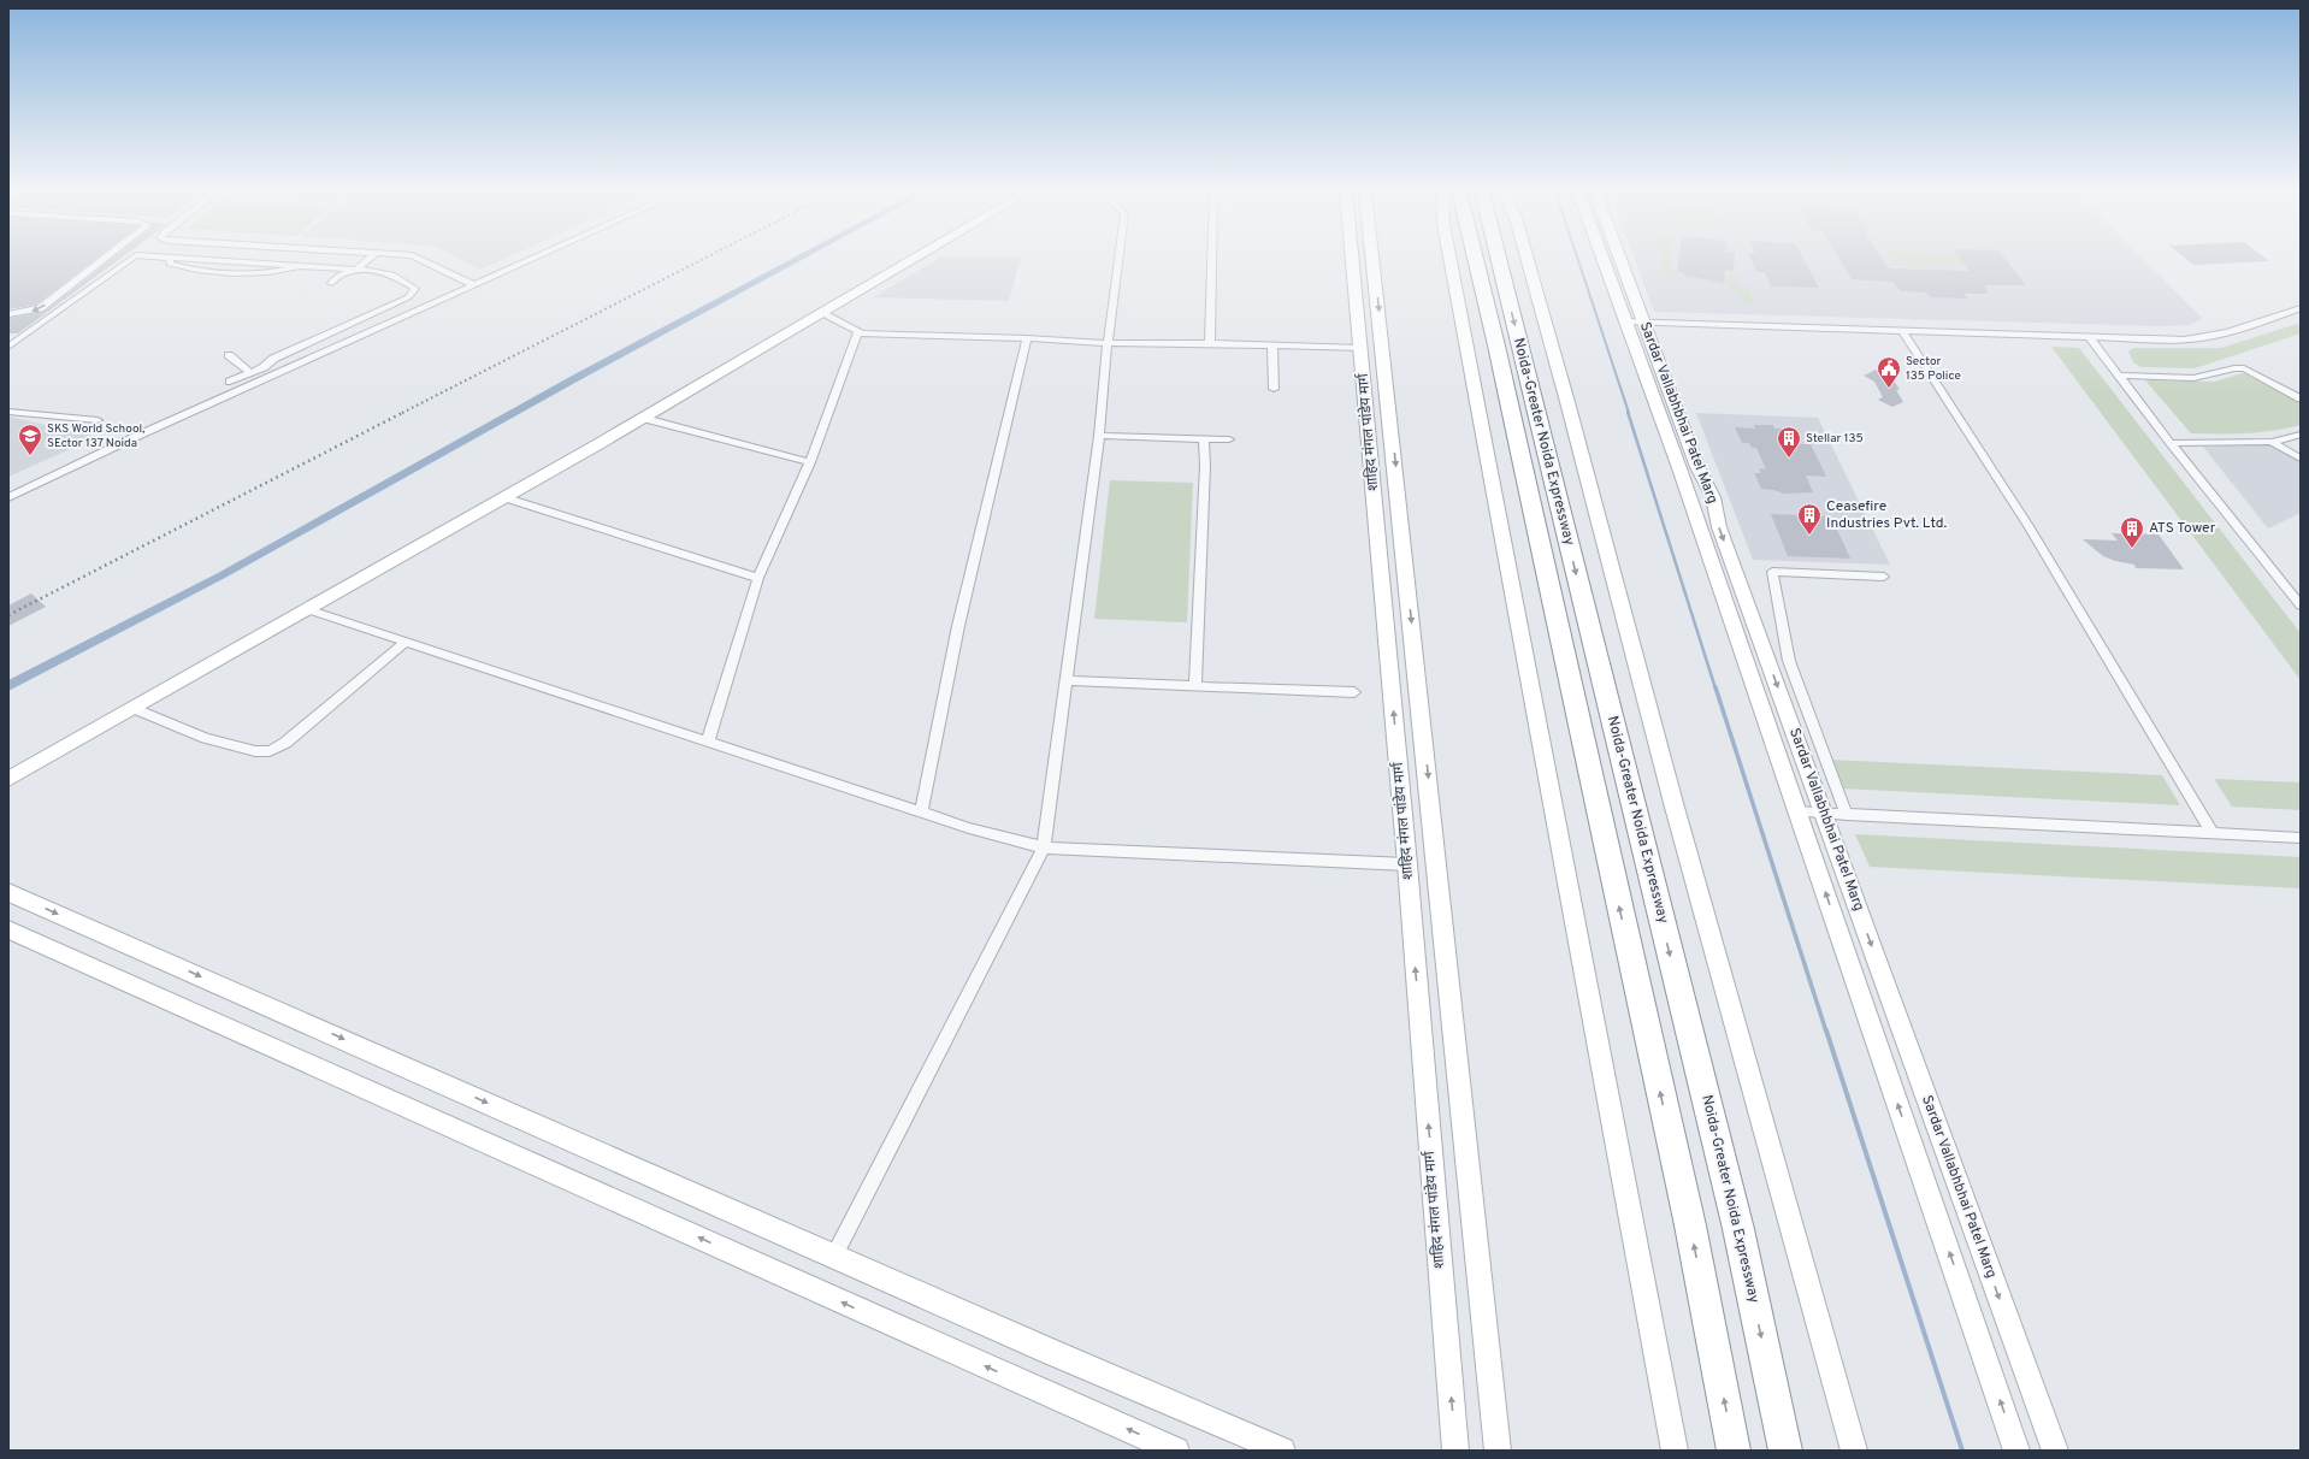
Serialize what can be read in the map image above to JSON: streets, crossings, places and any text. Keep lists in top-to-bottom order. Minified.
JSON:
{"streets":{"highway":["Noida-Greater Noida Expressway"],"street":["Sardar Vallabhbhai Patel Marg","शाहिद मंगल पांडेय मार्ग"]},"places":{"public building":["Sector 135 Police"],"school or university":["SKS World School, SEctor 137 Noida"],"building":["Stellar 135","Ceasefire Industries Pvt. Ltd.","ATS Tower"]}}
